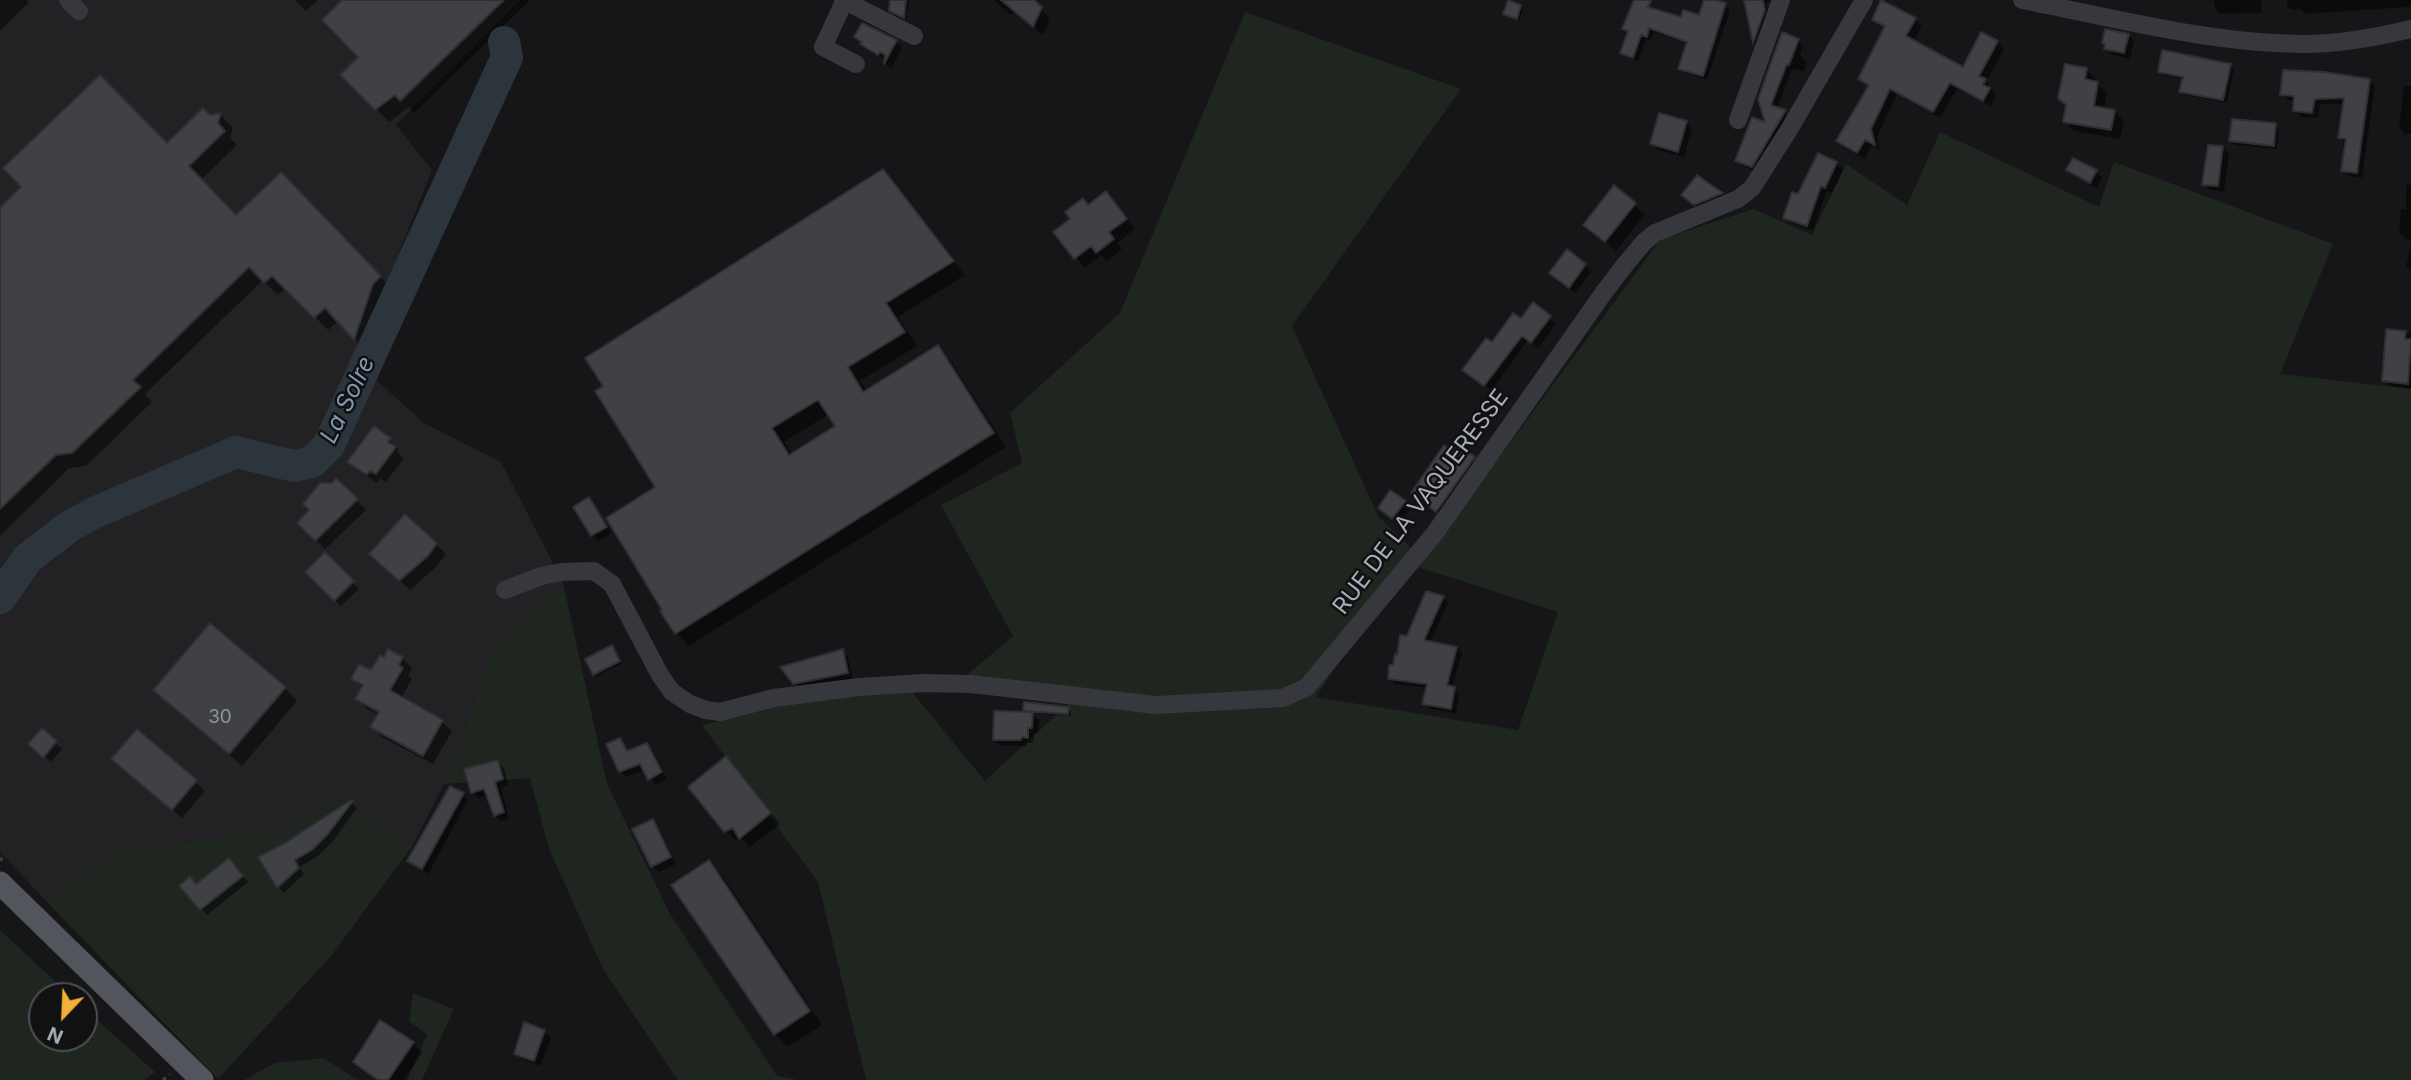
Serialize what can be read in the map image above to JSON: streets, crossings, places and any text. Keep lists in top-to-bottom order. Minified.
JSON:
{"streets":{"street":["RUE DE LA VAQUERESSE"]},"water":["La Solre"],"house_numbers":["30"],"north":"bottom left"}
